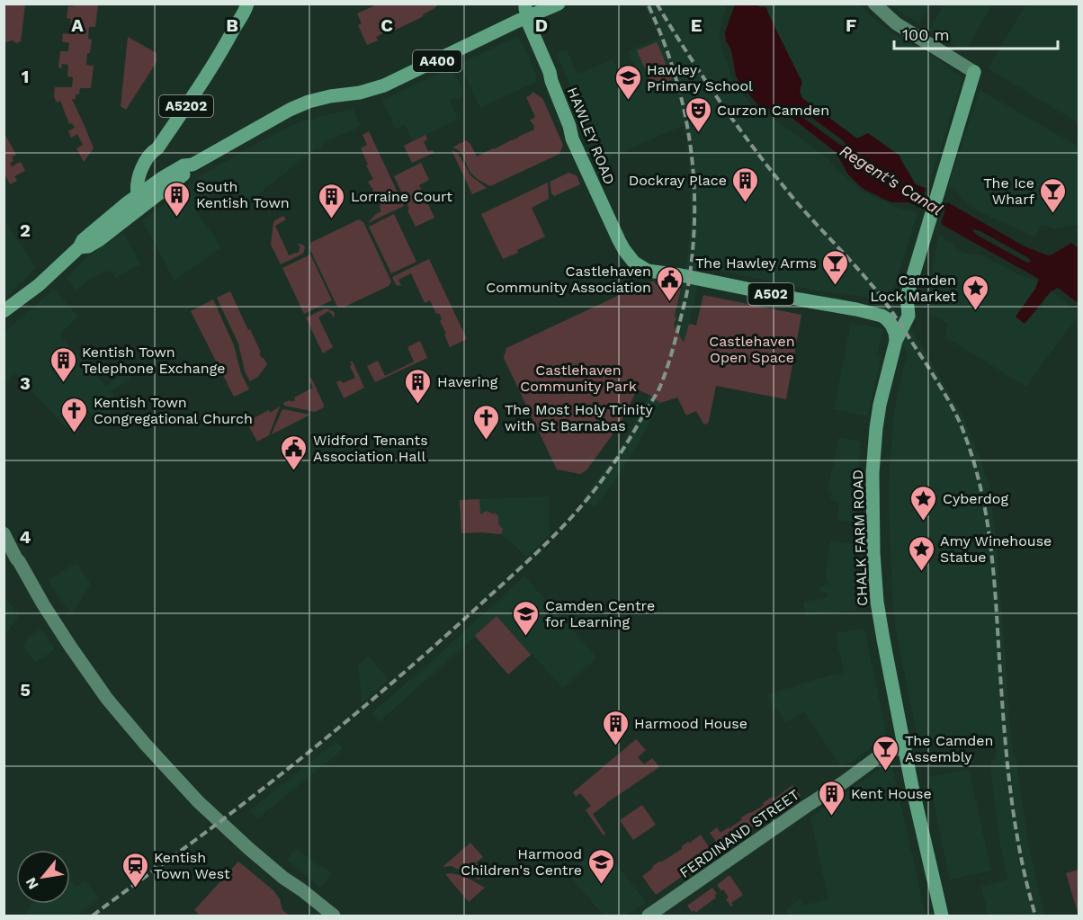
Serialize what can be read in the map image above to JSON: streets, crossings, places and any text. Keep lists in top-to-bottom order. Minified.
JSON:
{"streets":{"main road":["A400","A5202","HAWLEY ROAD","A502","CHALK FARM ROAD"],"street":["FERDINAND STREET"]},"crossings":[["A400","A5202"],["A400","HAWLEY ROAD"],["CHALK FARM ROAD","FERDINAND STREET"]],"water":["Regent's Canal"],"parks":["Castlehaven Open Space","Castlehaven Community Park"],"places":{"school or university":["Hawley Primary School","Camden Centre for Learning","Harmood Children's Centre"],"theatre":["Curzon Camden"],"building":["Dockray Place","South Kentish Town","Lorraine Court","Kentish Town Telephone Exchange","Havering","Harmood House","Kent House"],"bar":["The Ice Wharf","The Hawley Arms","The Camden Assembly"],"public building":["Castlehaven Community Association","Widford Tenants Association Hall"],"place":["Camden Lock Market","Cyberdog","Amy Winehouse Statue"],"church":["Kentish Town Congregational Church","The Most Holy Trinity with St Barnabas"],"station":["Kentish Town West"]},"scale_bar":"100 m","north":"bottom left","grid":{"columns":["A","B","C","D","E","F"],"rows":["1","2","3","4","5"]}}
